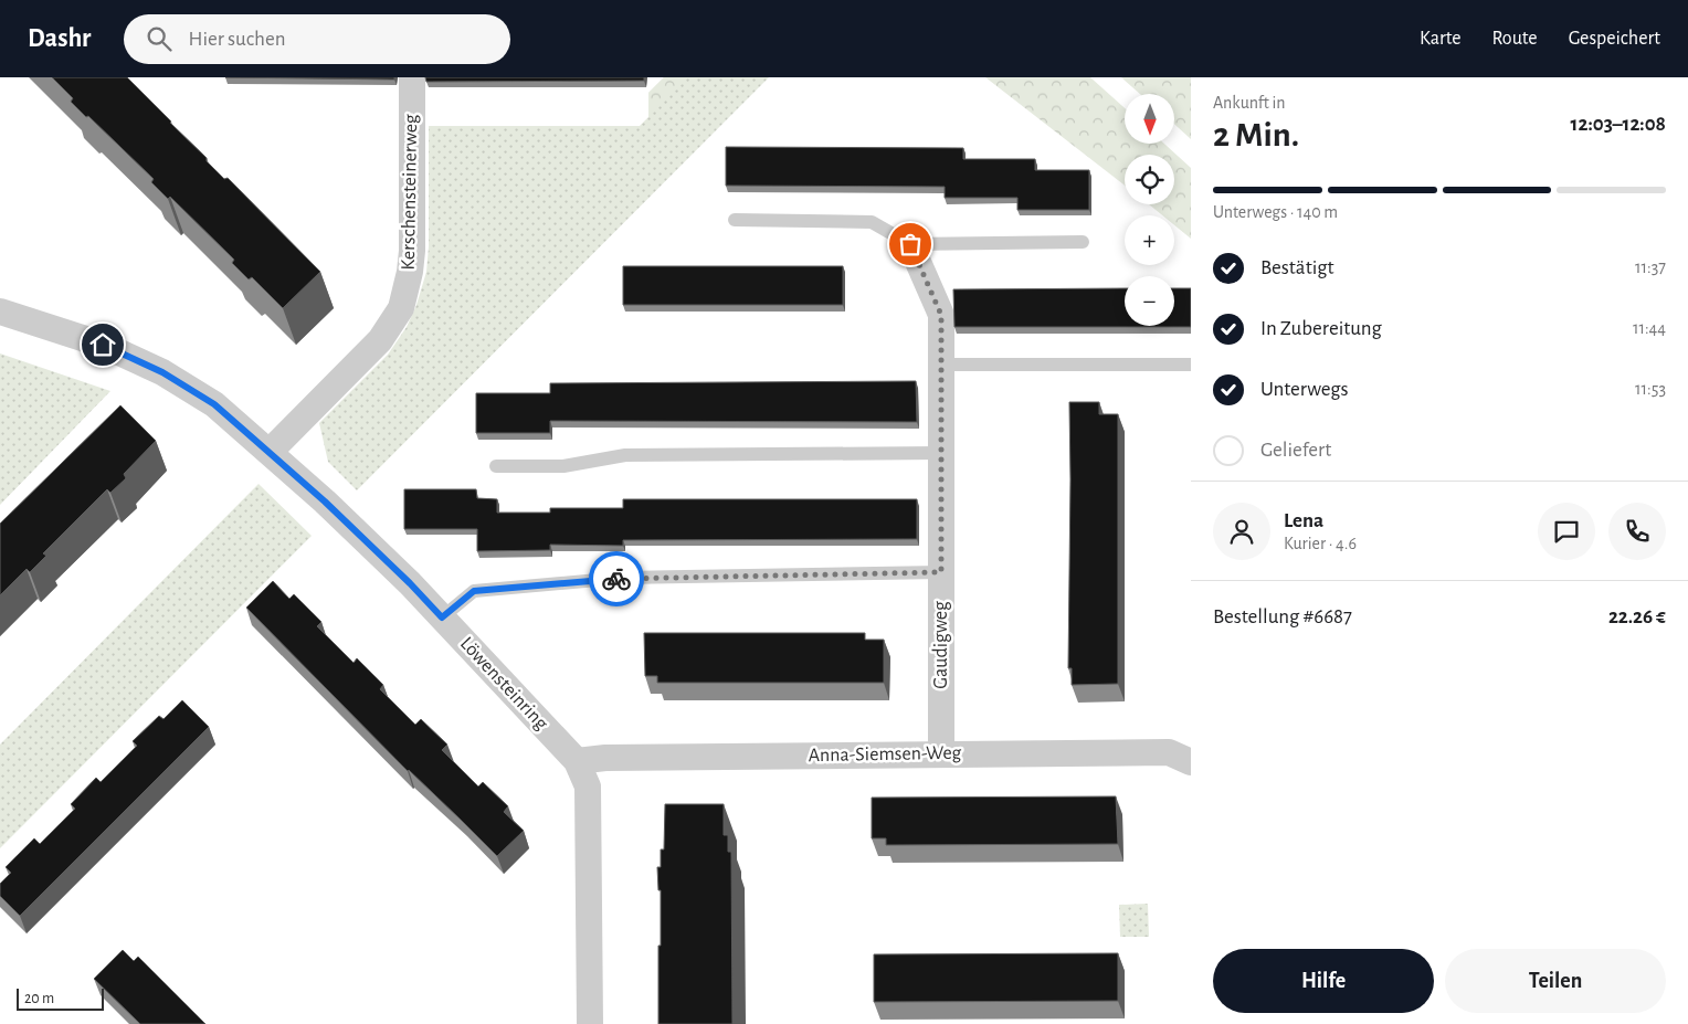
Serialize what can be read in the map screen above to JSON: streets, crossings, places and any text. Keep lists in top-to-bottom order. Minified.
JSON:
{"streets":{"street":["Kerschensteinerweg","Gaudigweg","Löwensteinring","Anna-Siemsen-Weg"]},"crossings":[["Kerschensteinerweg","Löwensteinring"],["Gaudigweg","Anna-Siemsen-Weg"],["Löwensteinring","Anna-Siemsen-Weg"]],"scale_bar":"20 m","north":"bottom","page":{"header":"Dashr","search":"Hier suchen","nav":["Karte","Route","Gespeichert"],"heading":["2 Min.","Ankunft in","12:03–12:08"],"panel":["Lena","Kurier · 4.6","Bestellung #6687","22.26 €"],"map_buttons":["+","−"],"bar":"Unterwegs · 140 m","list":[["Bestätigt","11:37"],["In Zubereitung","11:44"],["Unterwegs","11:53"],"Geliefert"],"buttons":["Hilfe","Teilen"],"scale":"20 m"}}
